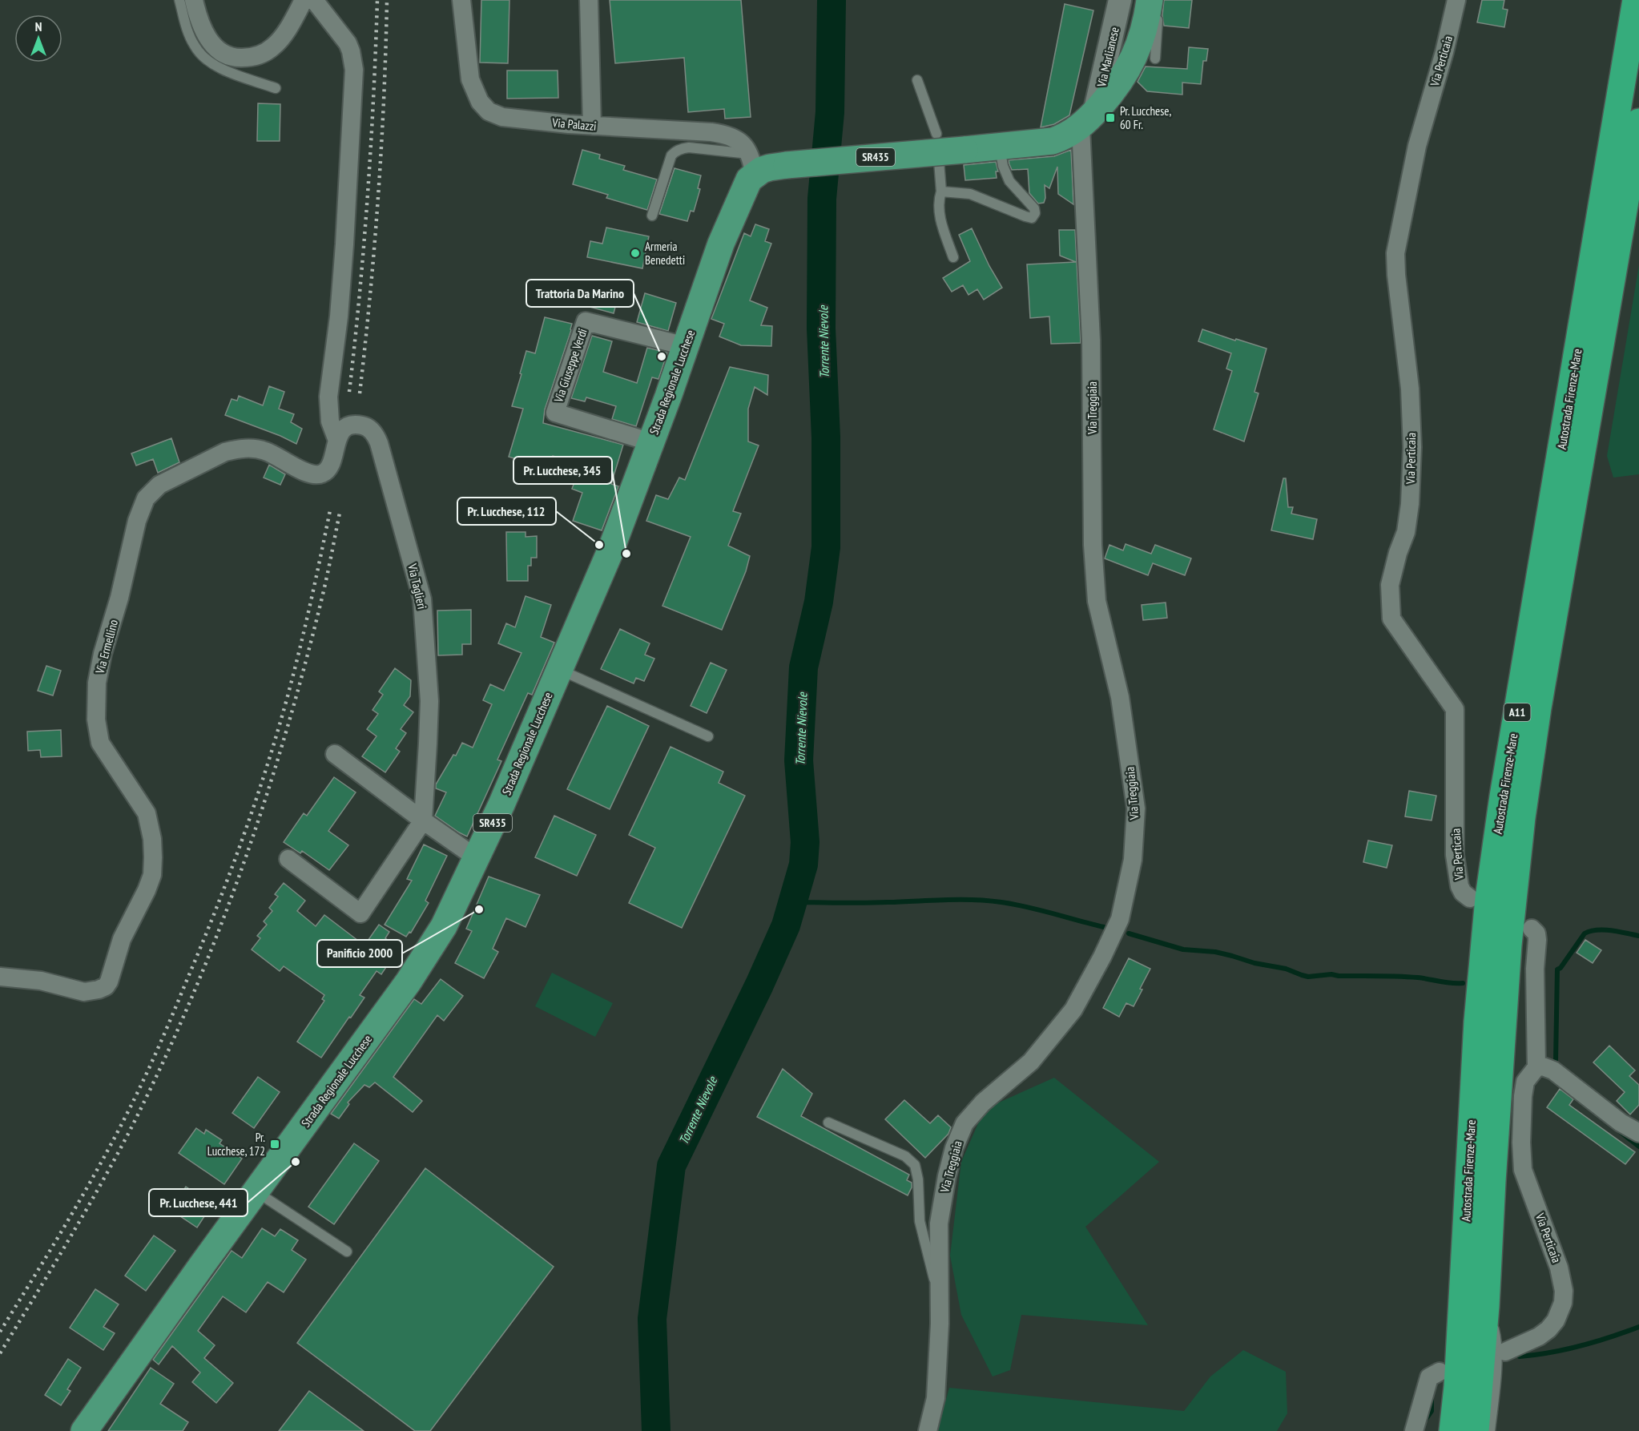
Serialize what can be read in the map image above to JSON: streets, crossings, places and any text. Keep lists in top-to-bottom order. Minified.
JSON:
{"streets":{"highway":["Autostrada Firenze-Mare","A11"],"main road":["SR435","Strada Regionale Lucchese"],"street":["Via Marlianese","Via Perticaia","Via Palazzi","Via Giuseppe Verdi","Via Treggiaia","Via Taglieri","Via Ermellino"]},"crossings":[["Via Marlianese","SR435"],["Via Marlianese","Via Treggiaia"],["Via Palazzi","SR435"],["Via Palazzi","Strada Regionale Lucchese"],["SR435","Strada Regionale Lucchese"],["SR435","Via Treggiaia"],["Via Giuseppe Verdi","Strada Regionale Lucchese"],["Via Taglieri","Via Ermellino"]],"water":["Torrente Nievole"],"places":{"transit":["Pr. Lucchese, 60 Fr.","Pr. Lucchese, 172"],"other":["Armeria Benedetti","Trattoria Da Marino","Pr. Lucchese, 112","Pr. Lucchese, 345","Panificio 2000","Pr. Lucchese, 441"]},"north":"top"}
